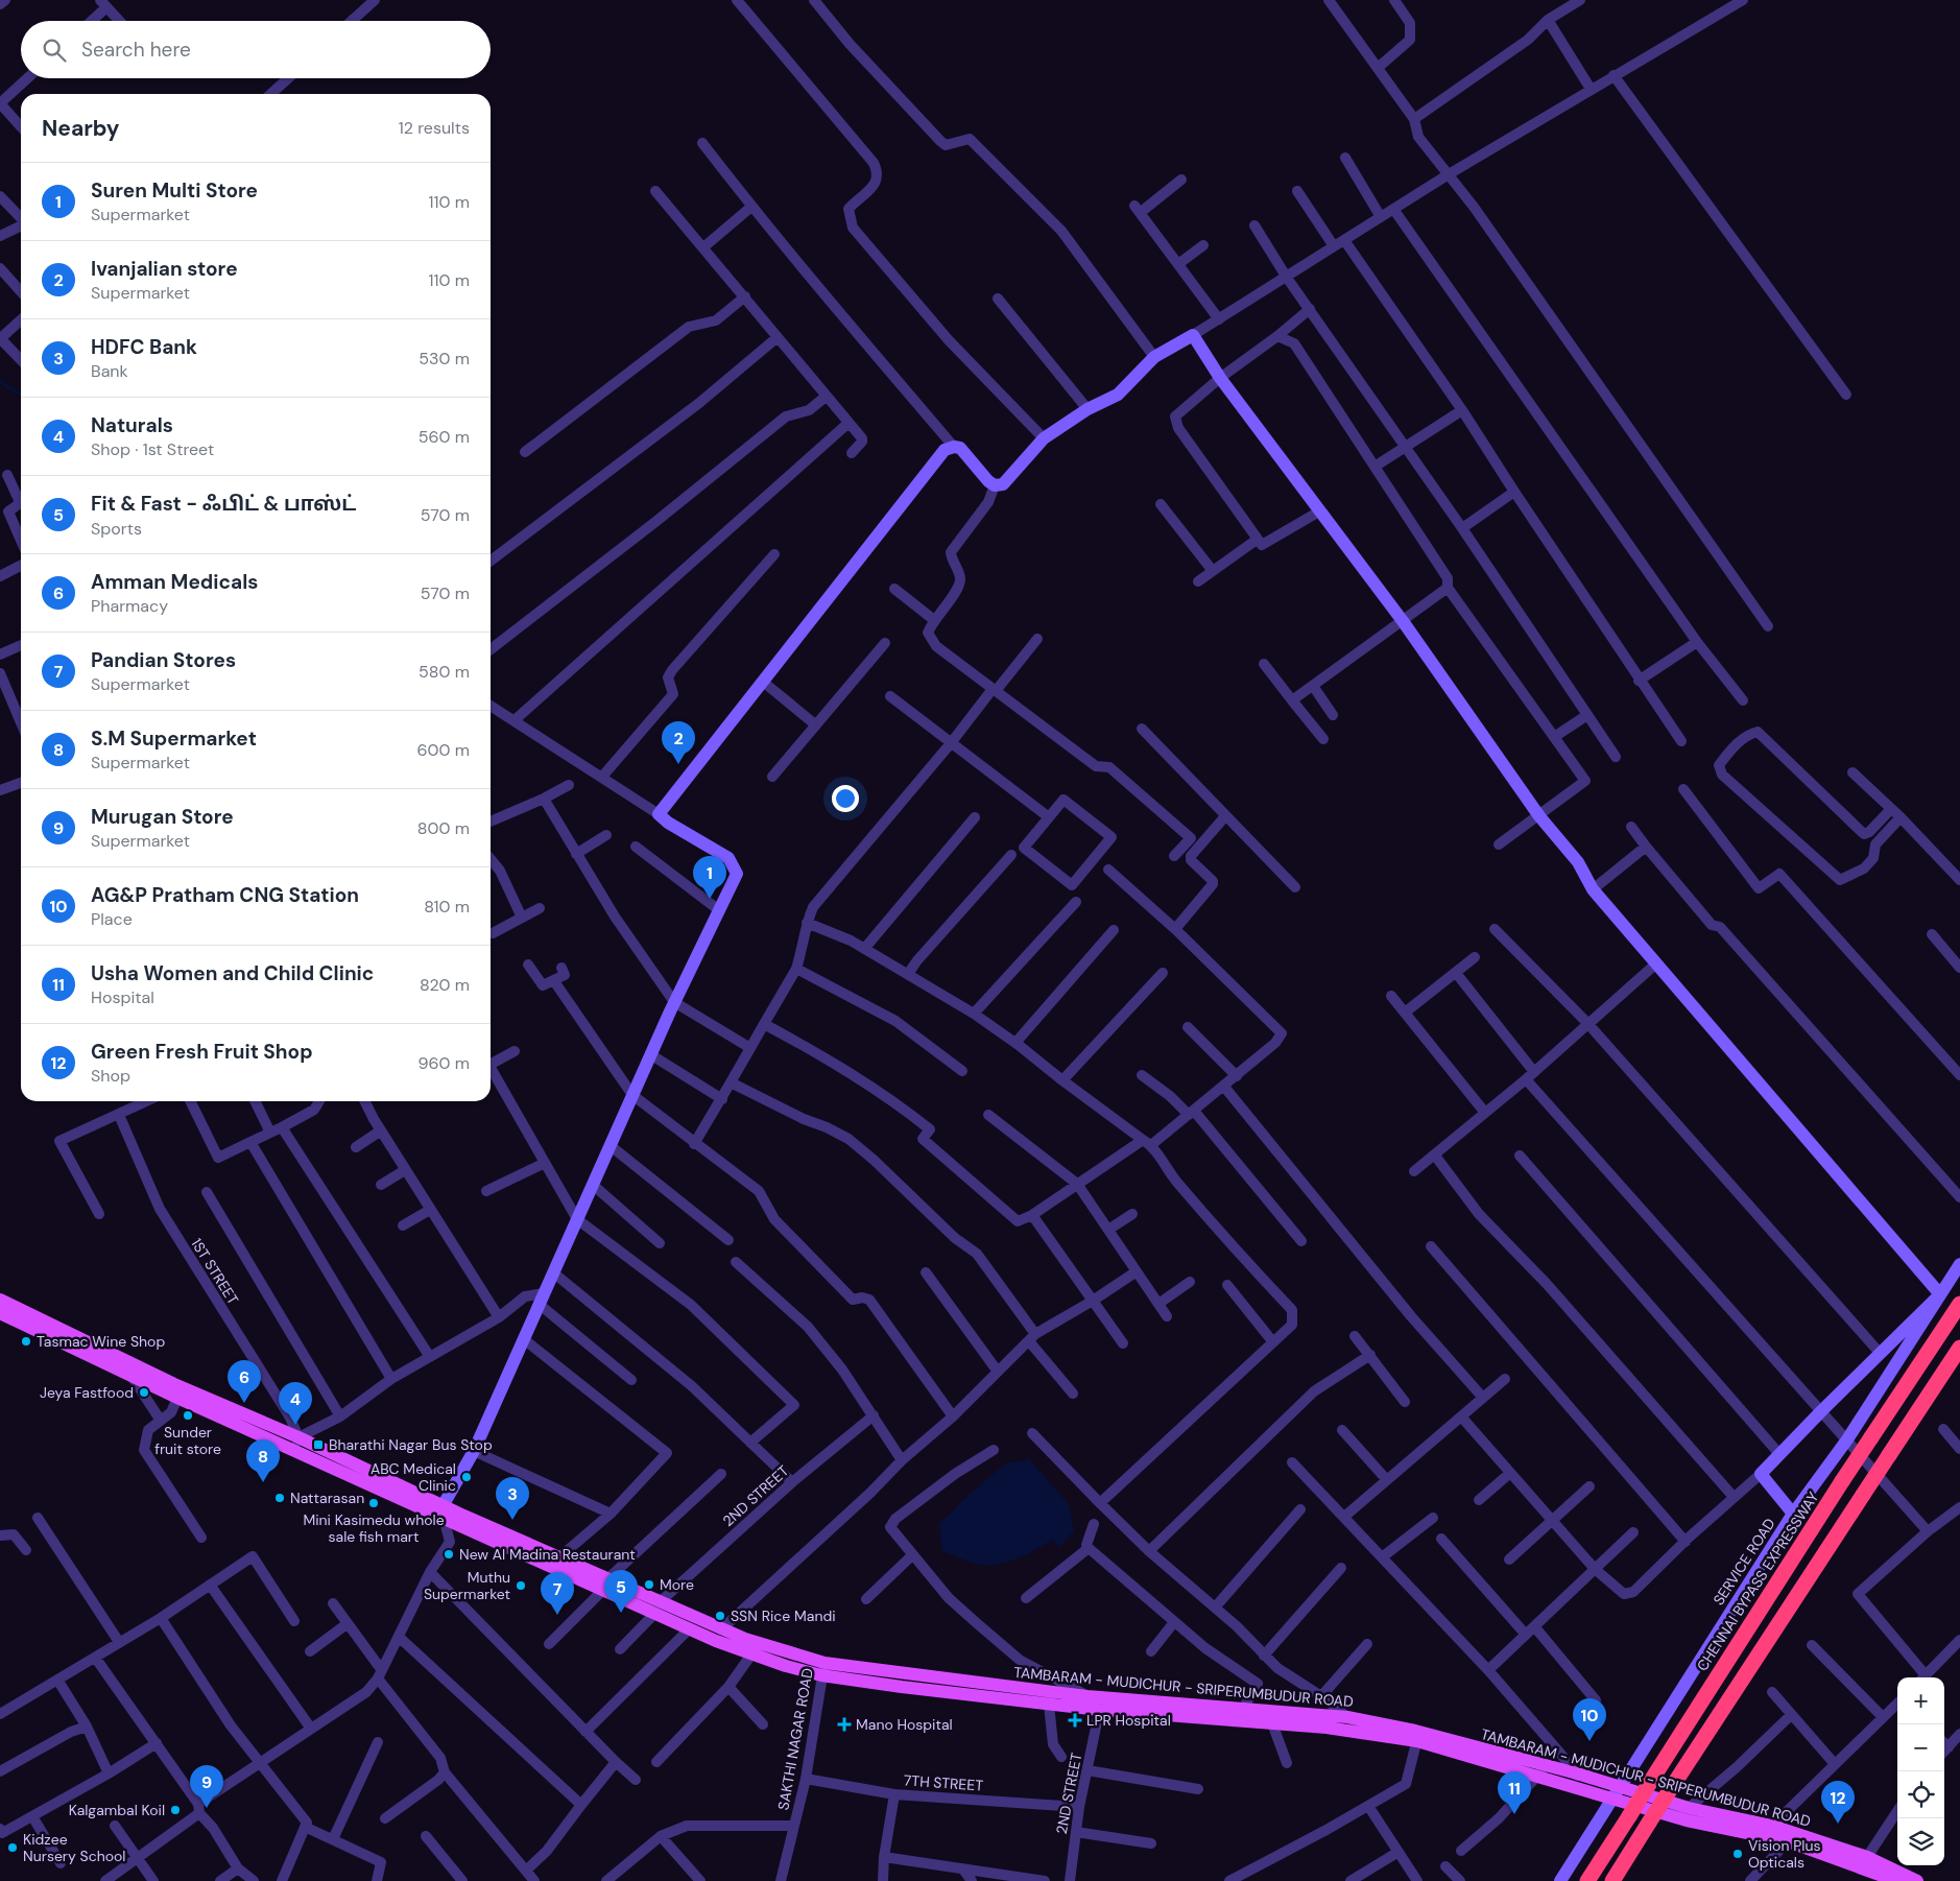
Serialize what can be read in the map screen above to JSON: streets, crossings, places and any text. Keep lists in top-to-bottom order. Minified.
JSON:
{"streets":{"highway":["CHENNAI BYPASS EXPRESSWAY"],"main road":["TAMBARAM - MUDICHUR - SRIPERUMBUDUR ROAD"],"street":["1ST STREET","2ND STREET","SERVICE ROAD","SAKTHI NAGAR ROAD","7TH STREET"]},"crossings":[["1ST STREET","TAMBARAM - MUDICHUR - SRIPERUMBUDUR ROAD"],["2ND STREET","TAMBARAM - MUDICHUR - SRIPERUMBUDUR ROAD"],["2ND STREET","7TH STREET"],["SERVICE ROAD","TAMBARAM - MUDICHUR - SRIPERUMBUDUR ROAD"],["TAMBARAM - MUDICHUR - SRIPERUMBUDUR ROAD","SAKTHI NAGAR ROAD"],["SAKTHI NAGAR ROAD","7TH STREET"]],"places":{"other":["Tasmac Wine Shop","Jeya Fastfood","Sunder fruit store","ABC Medical Clinic","Nattarasan","Mini Kasimedu whole sale fish mart","New Al Madina Restaurant","More","Muthu Supermarket","SSN Rice Mandi","Kalgambal Koil","Kidzee Nursery School","Vision Plus Opticals"],"transit":["Bharathi Nagar Bus Stop"],"health":["LPR Hospital","Mano Hospital"]},"page":{"search":"Search here","heading":["Nearby","12 results"],"list":[{"mark":"1","name":"Suren Multi Store","note":"Supermarket","value":"110 m"},{"mark":"2","name":"Ivanjalian store","note":"Supermarket","value":"110 m"},{"mark":"3","name":"HDFC Bank","note":"Bank","value":"530 m"},{"mark":"4","name":"Naturals","note":"Shop · 1st Street","value":"560 m"},{"mark":"5","name":"Fit & Fast - ஃபிட் & பாஸ்ட்","note":"Sports","value":"570 m"},{"mark":"6","name":"Amman Medicals","note":"Pharmacy","value":"570 m"},{"mark":"7","name":"Pandian Stores","note":"Supermarket","value":"580 m"},{"mark":"8","name":"S.M Supermarket","note":"Supermarket","value":"600 m"},{"mark":"9","name":"Murugan Store","note":"Supermarket","value":"800 m"},{"mark":"10","name":"AG&P Pratham CNG Station","note":"Place","value":"810 m"},{"mark":"11","name":"Usha Women and Child Clinic","note":"Hospital","value":"820 m"},{"mark":"12","name":"Green Fresh Fruit Shop","note":"Shop","value":"960 m"}],"pins":["2","1","6","4","8","3","5","7","10","9","11","12"],"map_buttons":["+","−"]}}
